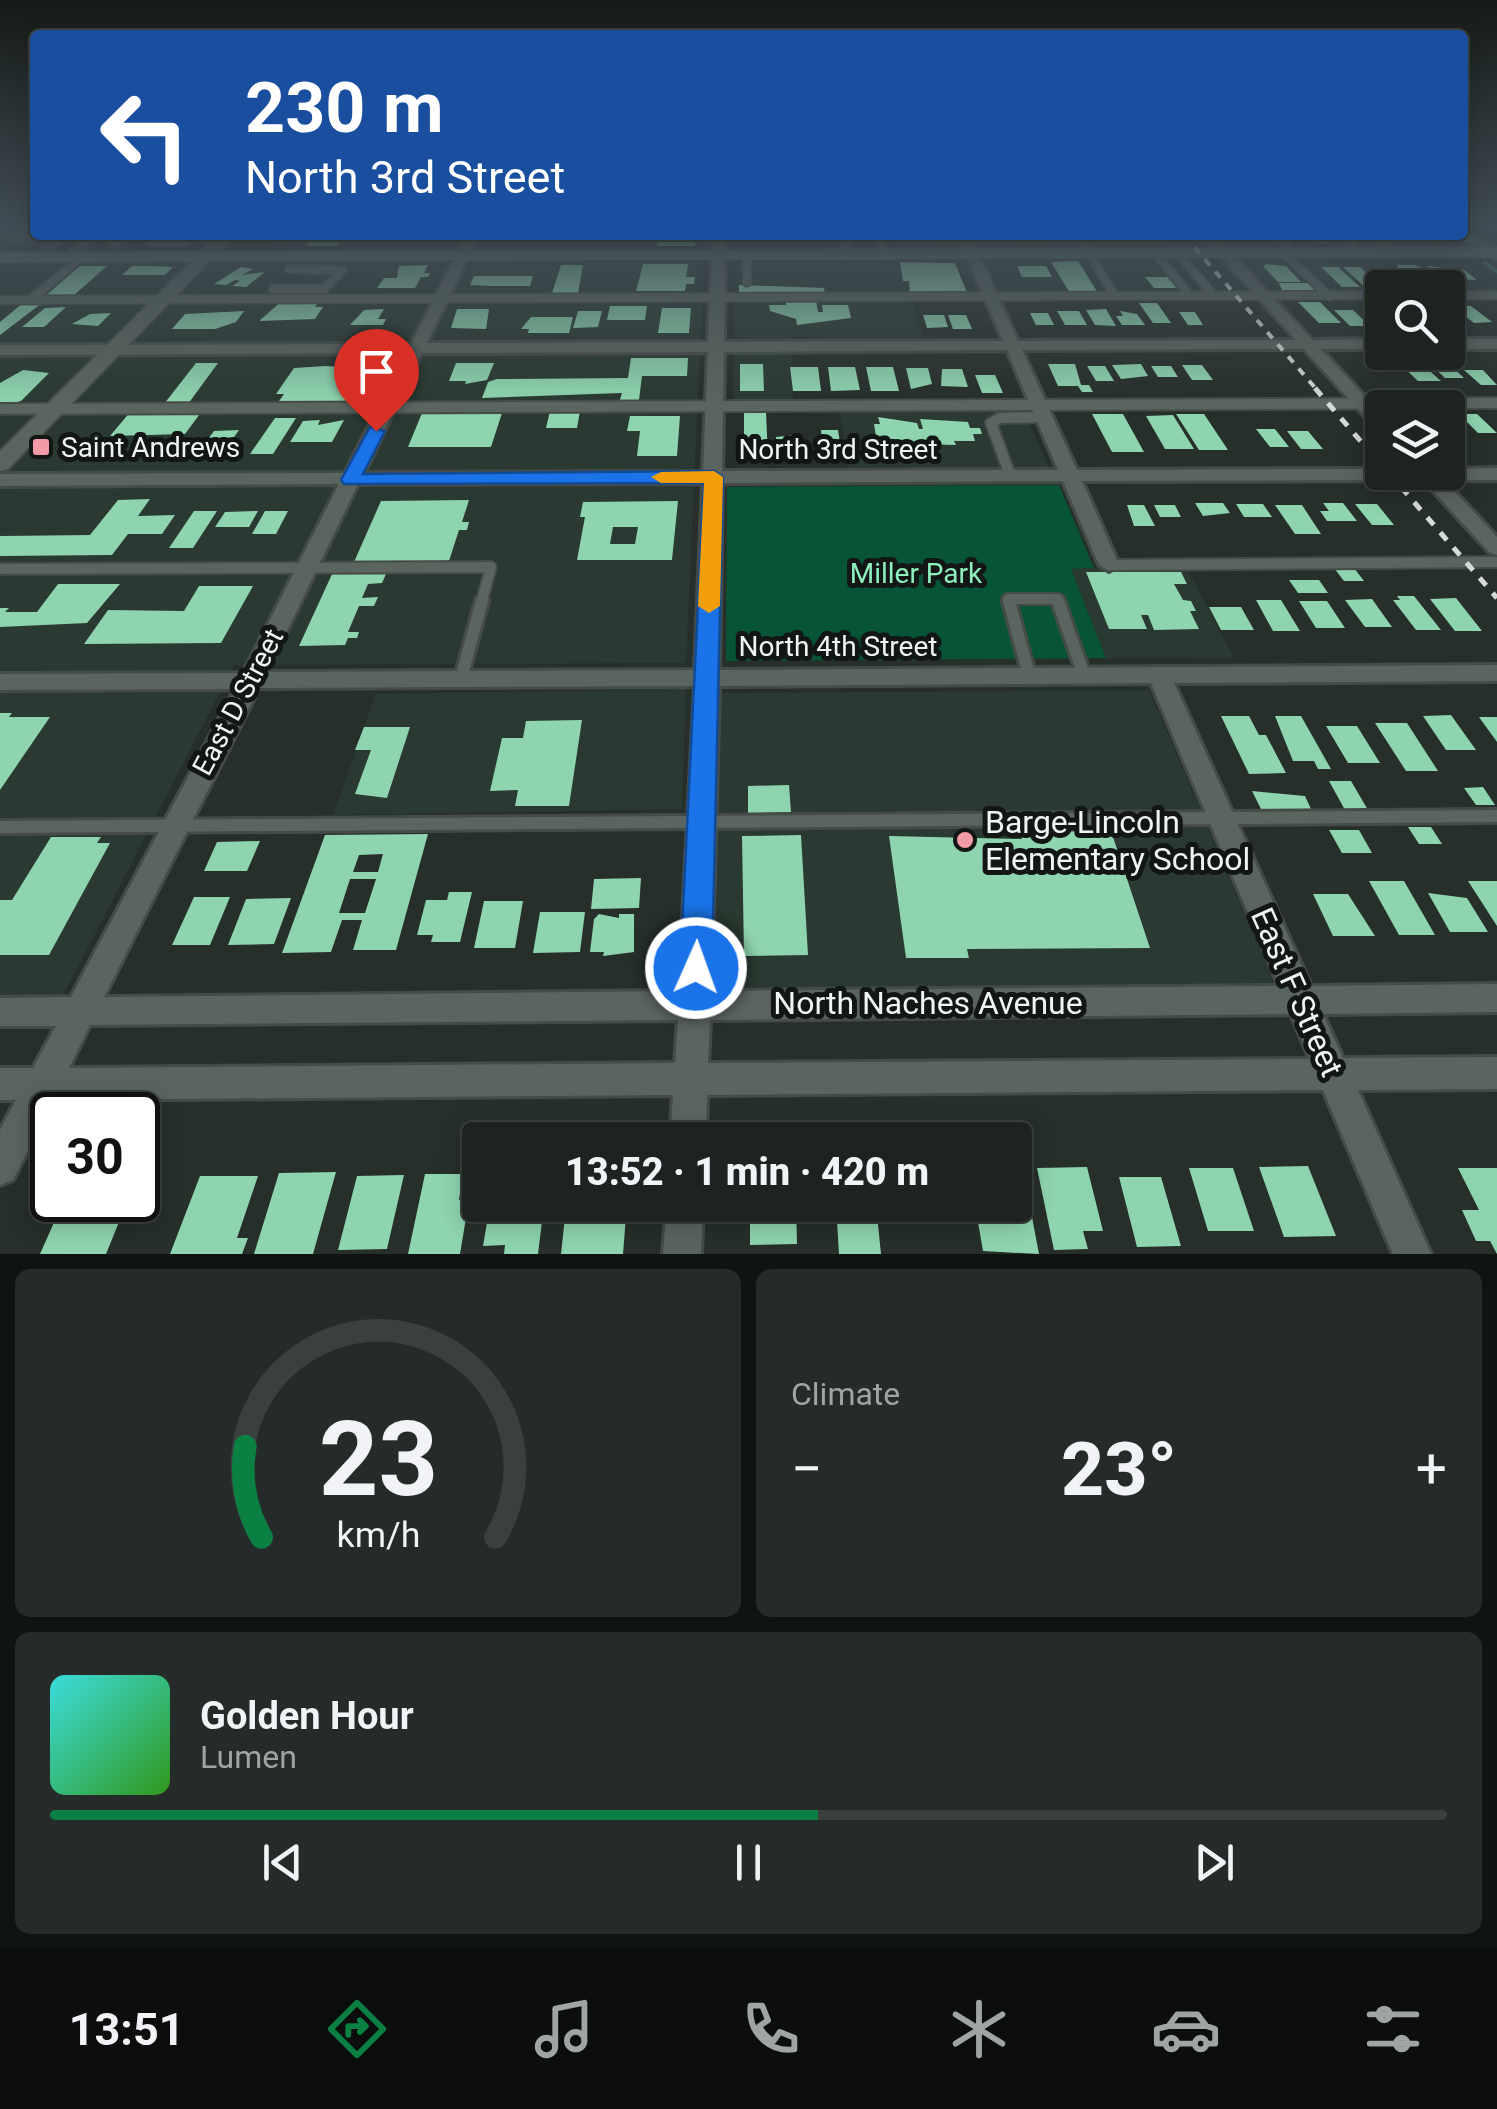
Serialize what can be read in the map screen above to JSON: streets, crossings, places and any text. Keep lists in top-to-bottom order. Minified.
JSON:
{"streets":{"street":["North 3rd Street","North 4th Street","East D Street","East F Street","North Naches Avenue"]},"crossings":[["North 3rd Street","East D Street"],["North 4th Street","East D Street"],["North 4th Street","East F Street"],["East D Street","North Naches Avenue"],["East F Street","North Naches Avenue"]],"parks":["Miller Park"],"places":{"transit":["Saint Andrews"],"other":["Barge-Lincoln Elementary School"]},"page":{"turn":["230 m","North 3rd Street"],"limit":"30","trip":"13:52 · 1 min · 420 m","tile":"Climate","heat":["−","23°","+"],"song":["Golden Hour","Lumen"],"tabs":"13:51","gauge":["23","km/h"]}}
